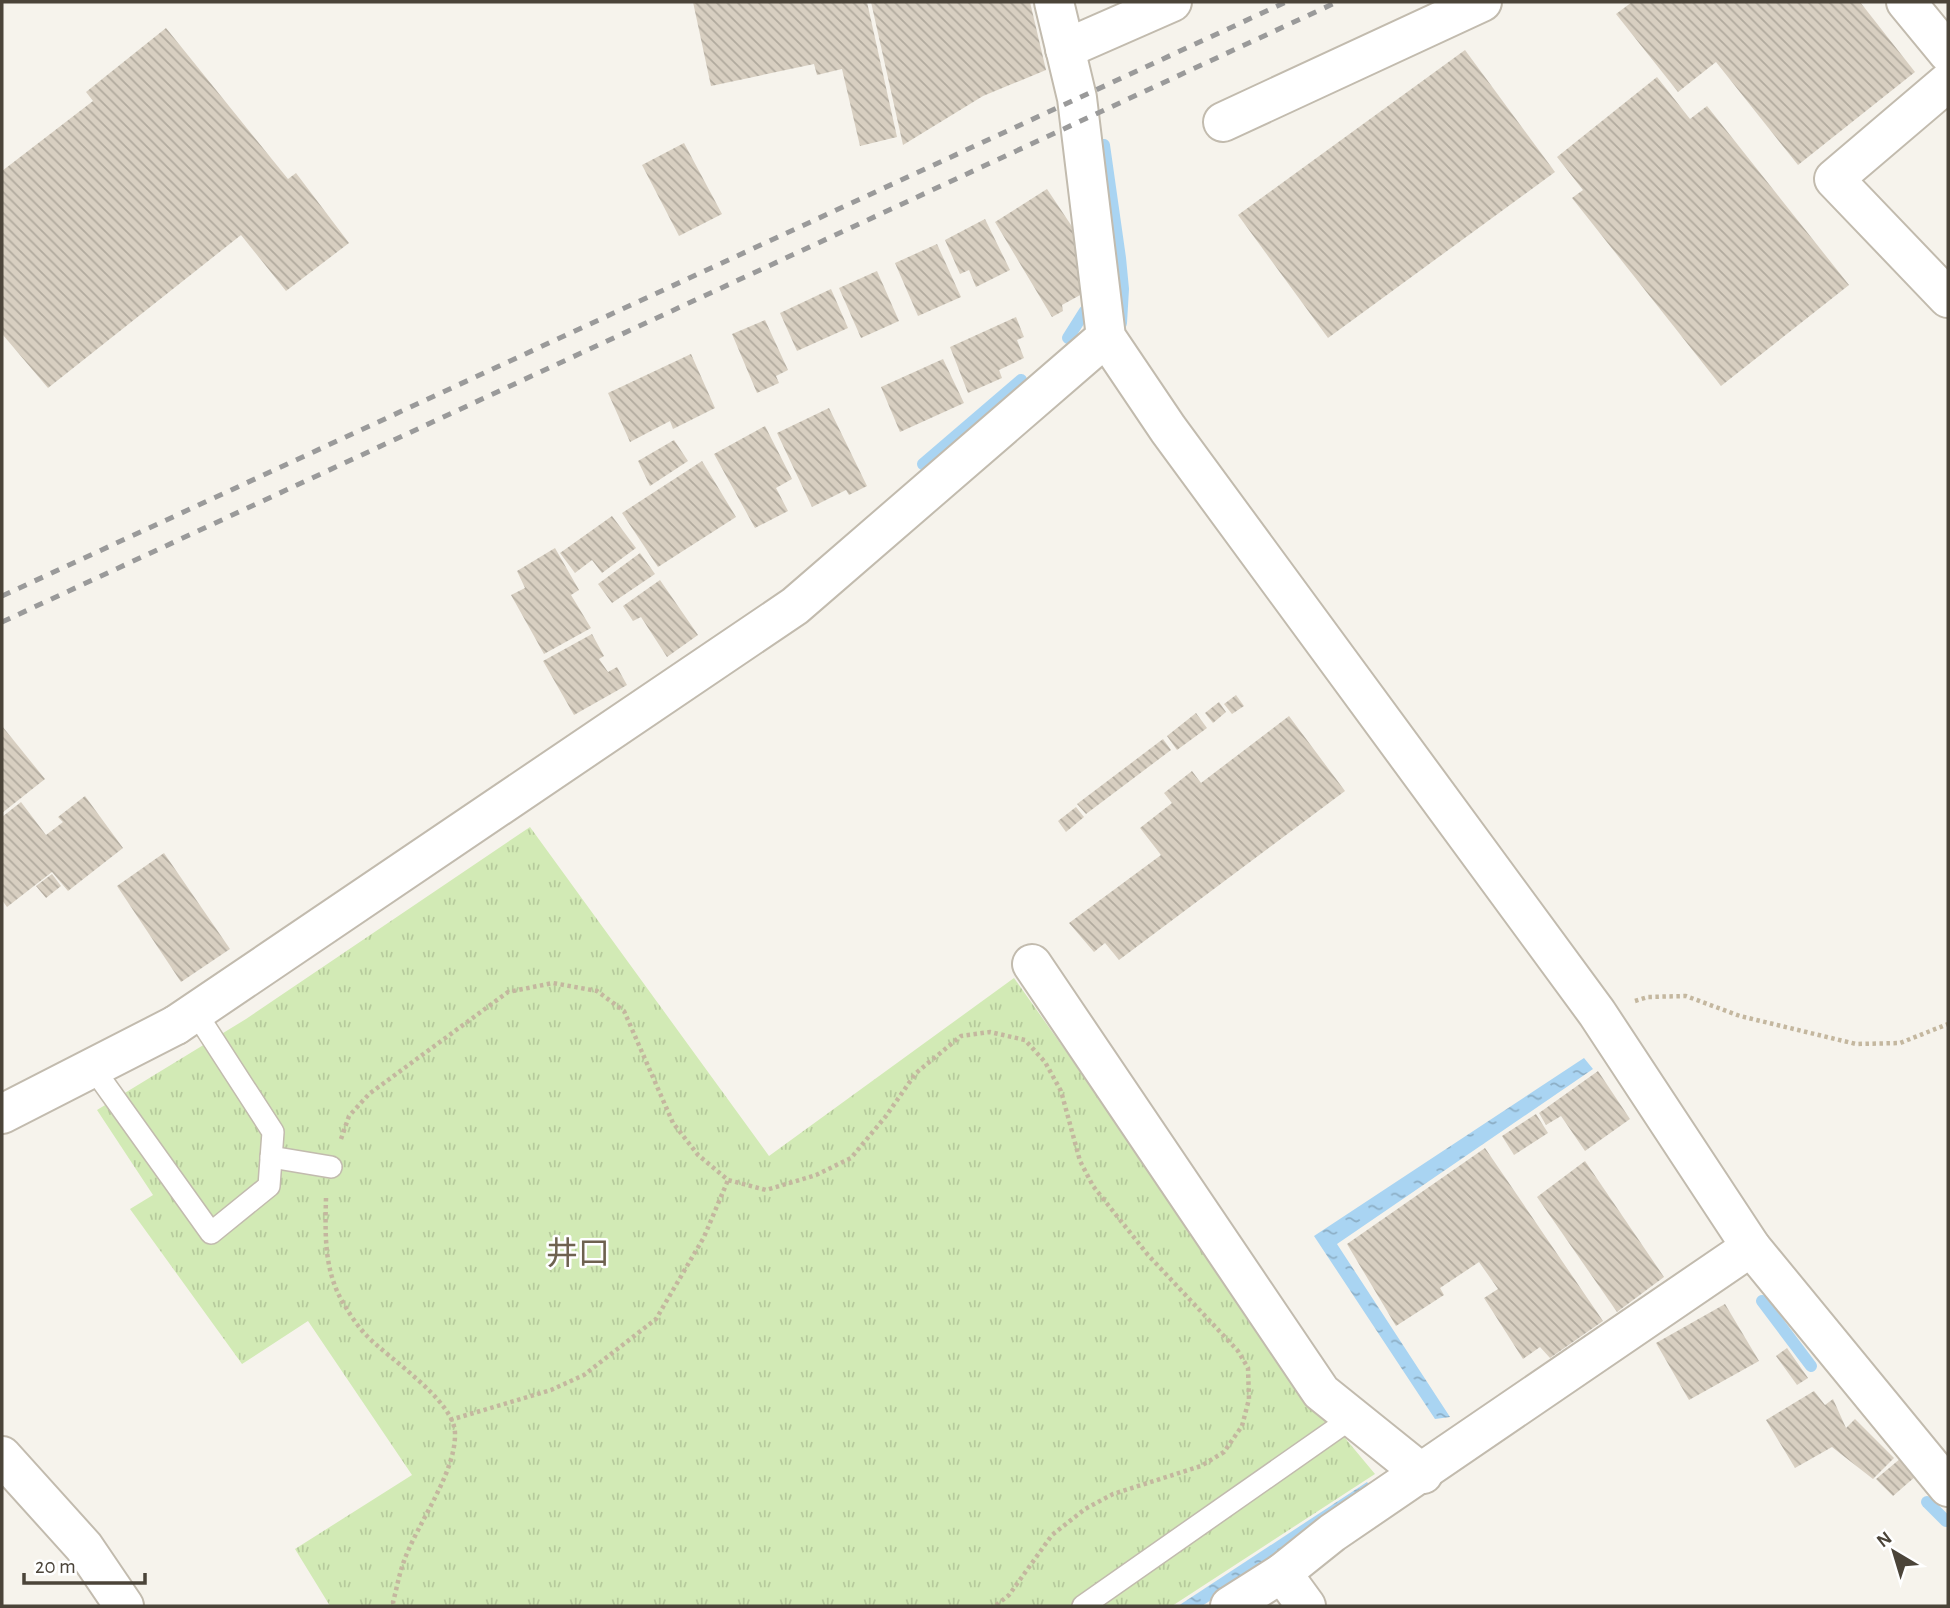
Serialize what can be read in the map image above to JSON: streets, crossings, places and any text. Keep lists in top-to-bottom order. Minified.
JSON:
{"districts":["井口"],"scale_bar":"20 m","north":"top left"}
